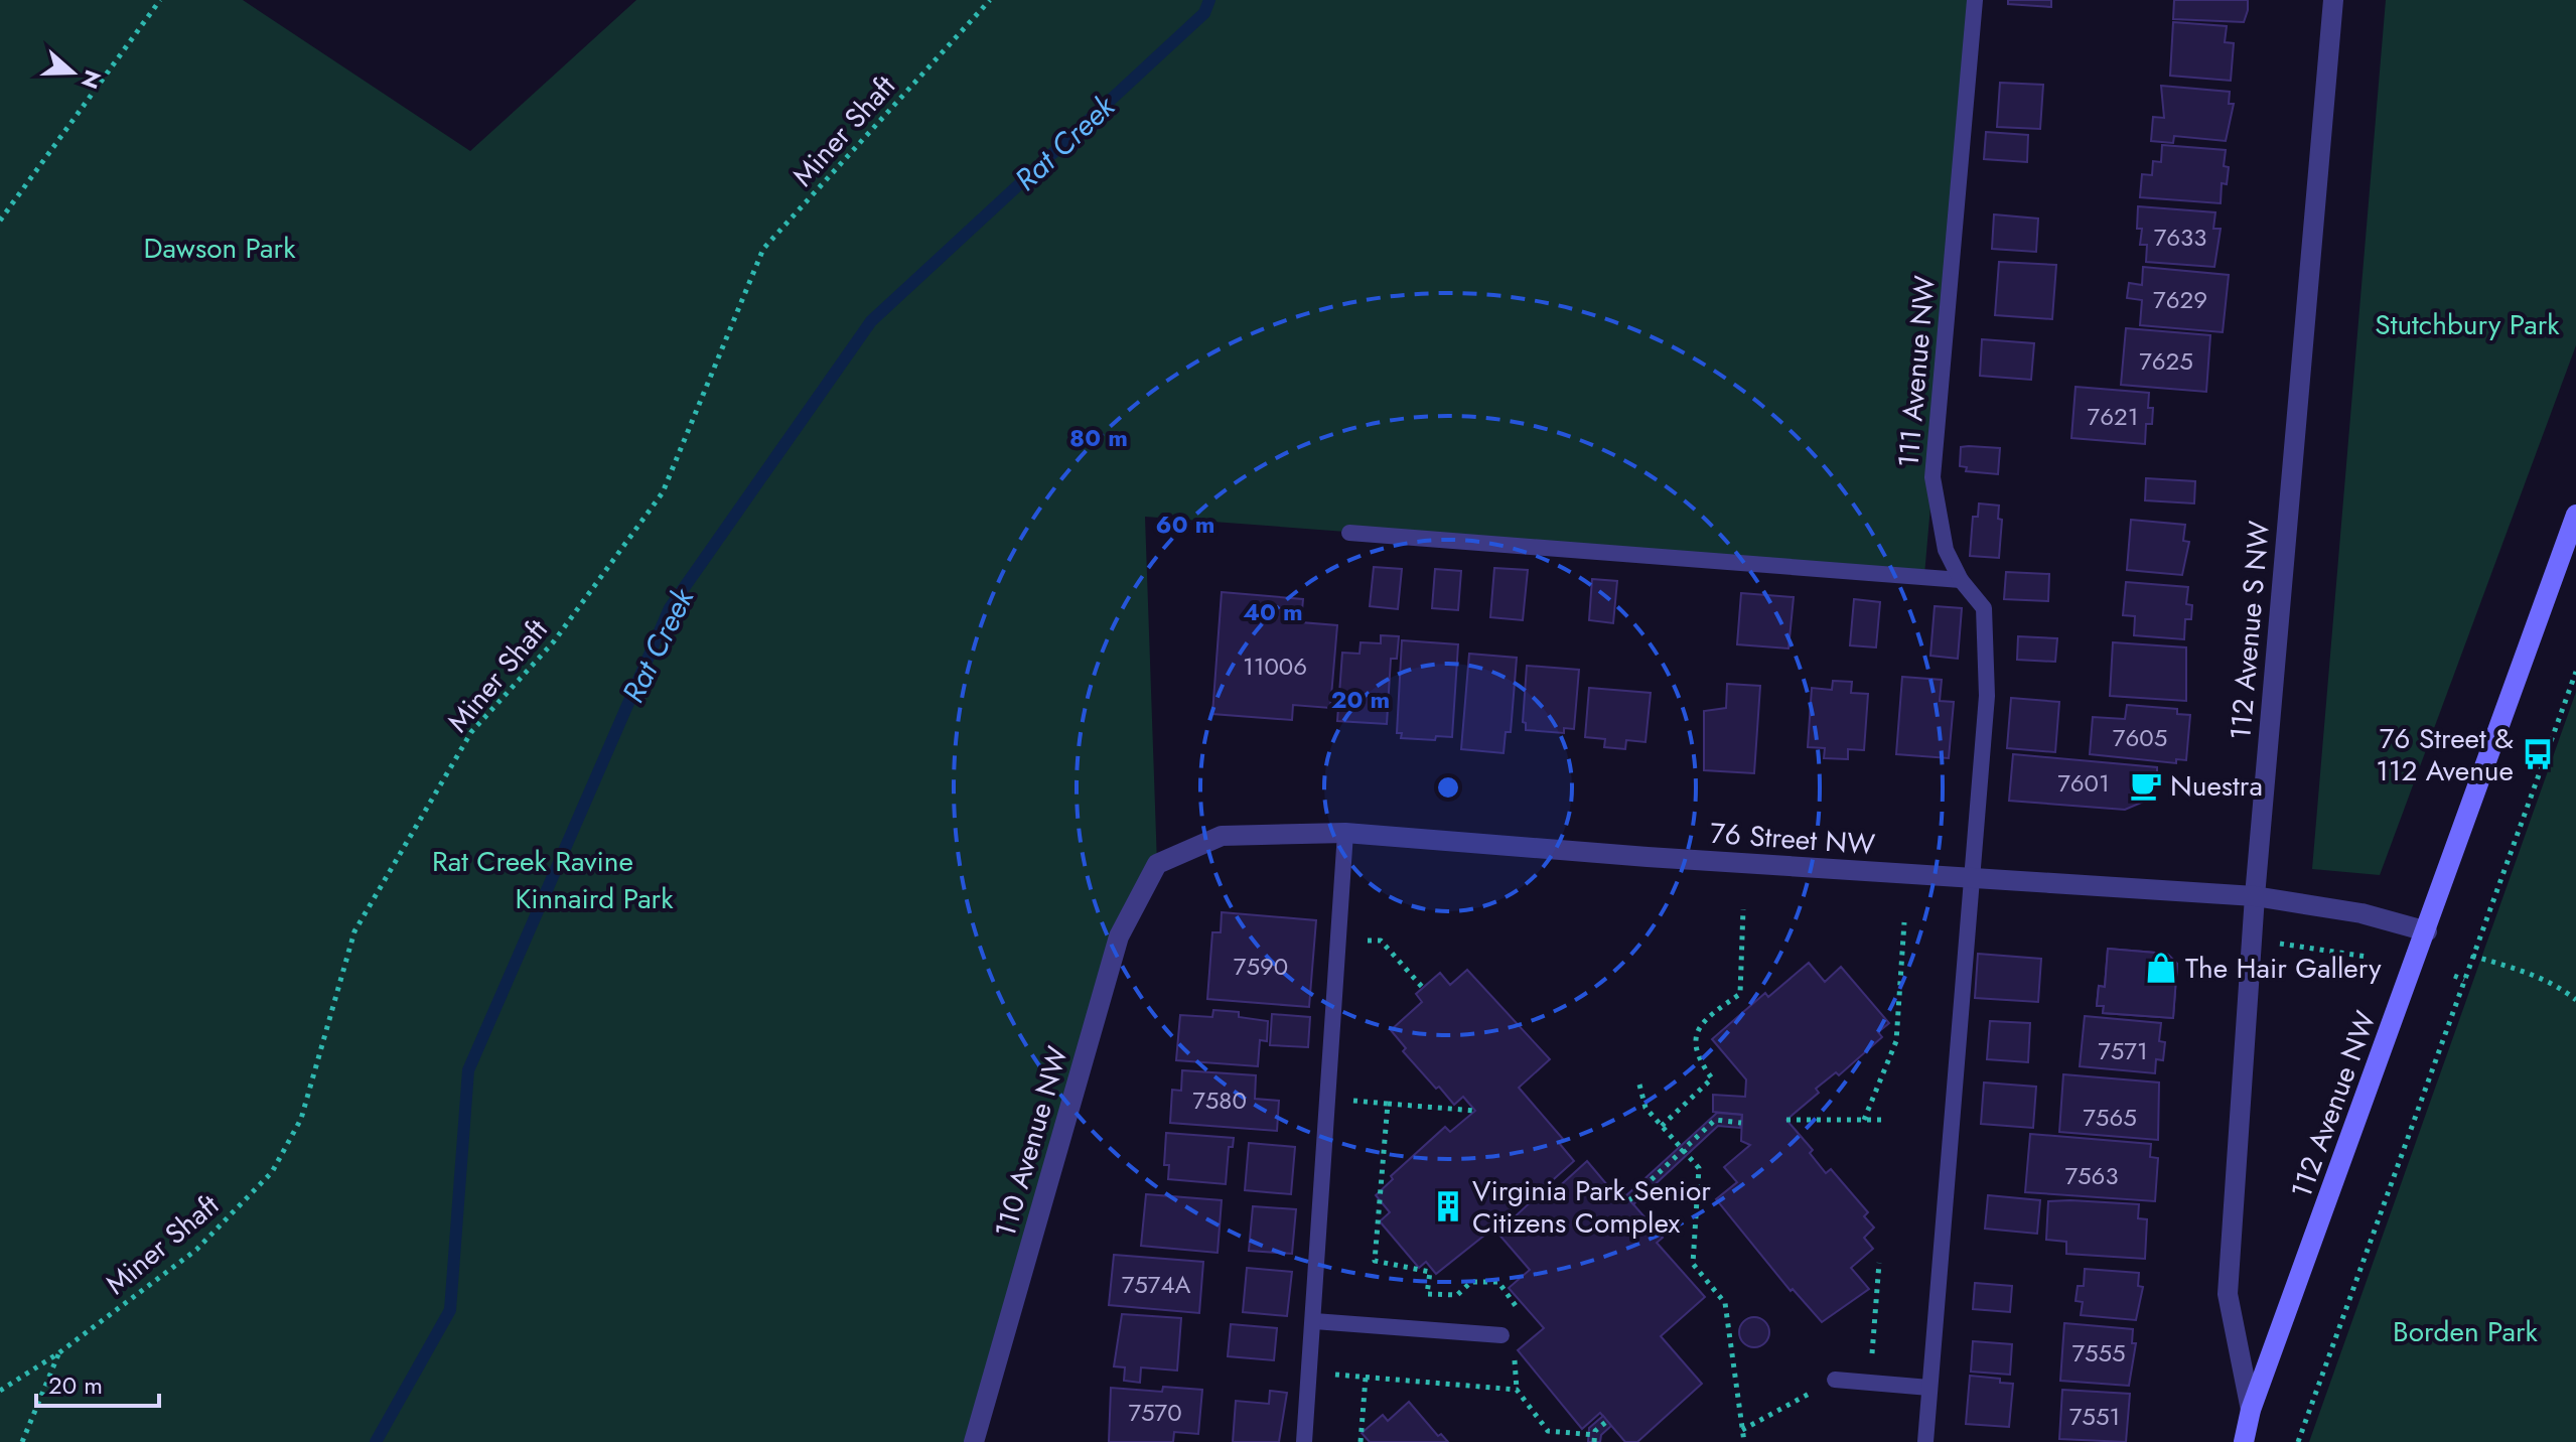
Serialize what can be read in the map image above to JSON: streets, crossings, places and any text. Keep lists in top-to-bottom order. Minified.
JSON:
{"streets":{"main road":["112 Avenue NW"],"street":["112 Avenue S NW","76 Street NW","110 Avenue NW"],"lane":["111 Avenue NW"],"path":["Miner Shaft"]},"crossings":[["111 Avenue NW","76 Street NW"],["112 Avenue S NW","76 Street NW"],["112 Avenue S NW","112 Avenue NW"],["76 Street NW","112 Avenue NW"],["76 Street NW","110 Avenue NW"]],"water":["Rat Creek"],"parks":["Dawson Park","Stutchbury Park","Rat Creek Ravine","Kinnaird Park","Borden Park"],"places":{"bus stop":["76 Street & 112 Avenue"],"cafe":["Nuestra"],"shop":["The Hair Gallery"],"building":["Virginia Park Senior Citizens Complex"]},"house_numbers":["7633","7629","7625","7621","11006","7605","7601","7590","7571","7580","7565","7563","7574A","7555","7570","7551"],"scale_bar":"20 m","north":"right","rings":["80 m","60 m","40 m","20 m"]}
